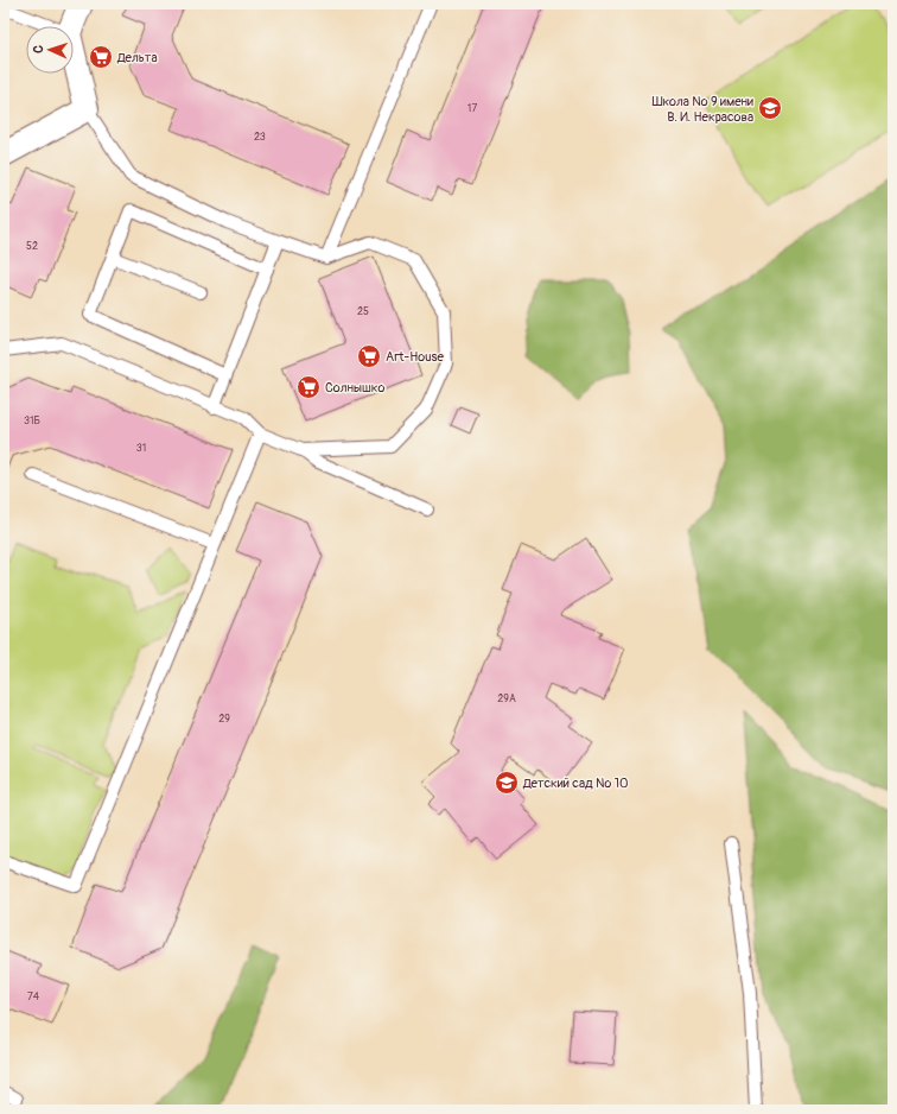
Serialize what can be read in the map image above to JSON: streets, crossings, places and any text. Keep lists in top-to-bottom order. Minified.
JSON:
{"places":{"supermarket":["Дельта","Art-House","Солнышко"],"school or university":["Школа № 9 имени В. И. Некрасова","Детский сад № 10"]},"house_numbers":["17","23","52","25","31Б","31","29А","29","74"],"north":"left"}
